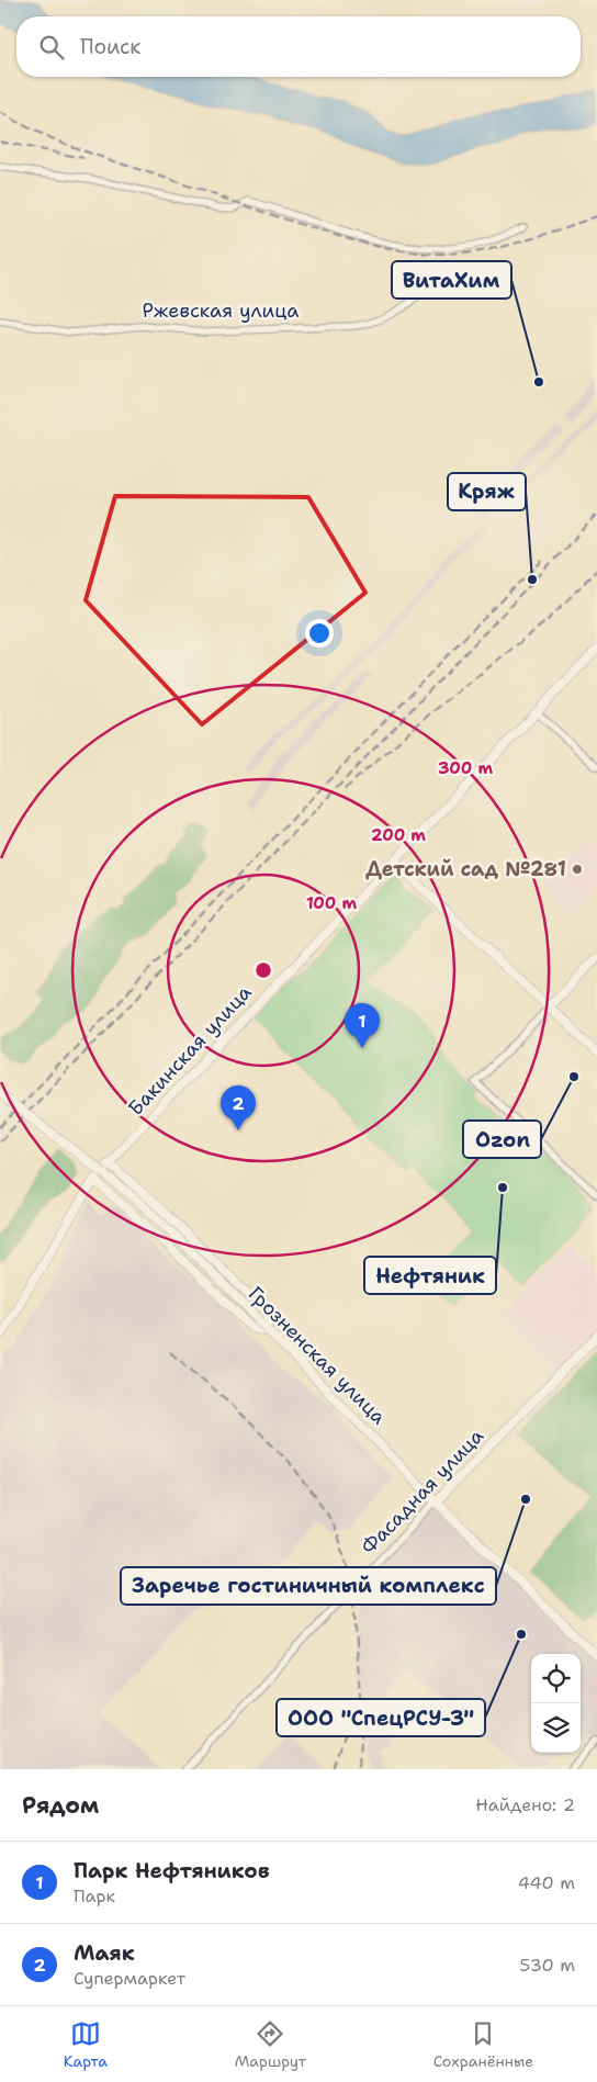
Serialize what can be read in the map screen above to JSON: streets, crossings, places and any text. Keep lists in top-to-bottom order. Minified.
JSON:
{"streets":{"main road":["Бакинская улица","Грозненская улица","Фасадная улица"],"street":["Ржевская улица"]},"crossings":[["Грозненская улица","Фасадная улица"]],"places":["ВитаХим","Кряж","Детский сад №281","Ozon","Нефтяник","Заречье гостиничный комплекс","ООО \"СпецРСУ-3\""],"page":{"search":"Поиск","pins":["1","2"],"heading":["Рядом","Найдено: 2"],"list":[{"mark":"1","name":"Парк Нефтяников","note":"Парк","value":"440 m"},{"mark":"2","name":"Маяк","note":"Супермаркет","value":"530 m"}],"nav":["Карта","Маршрут","Сохранённые"]},"rings":["300 m","200 m","100 m"]}
